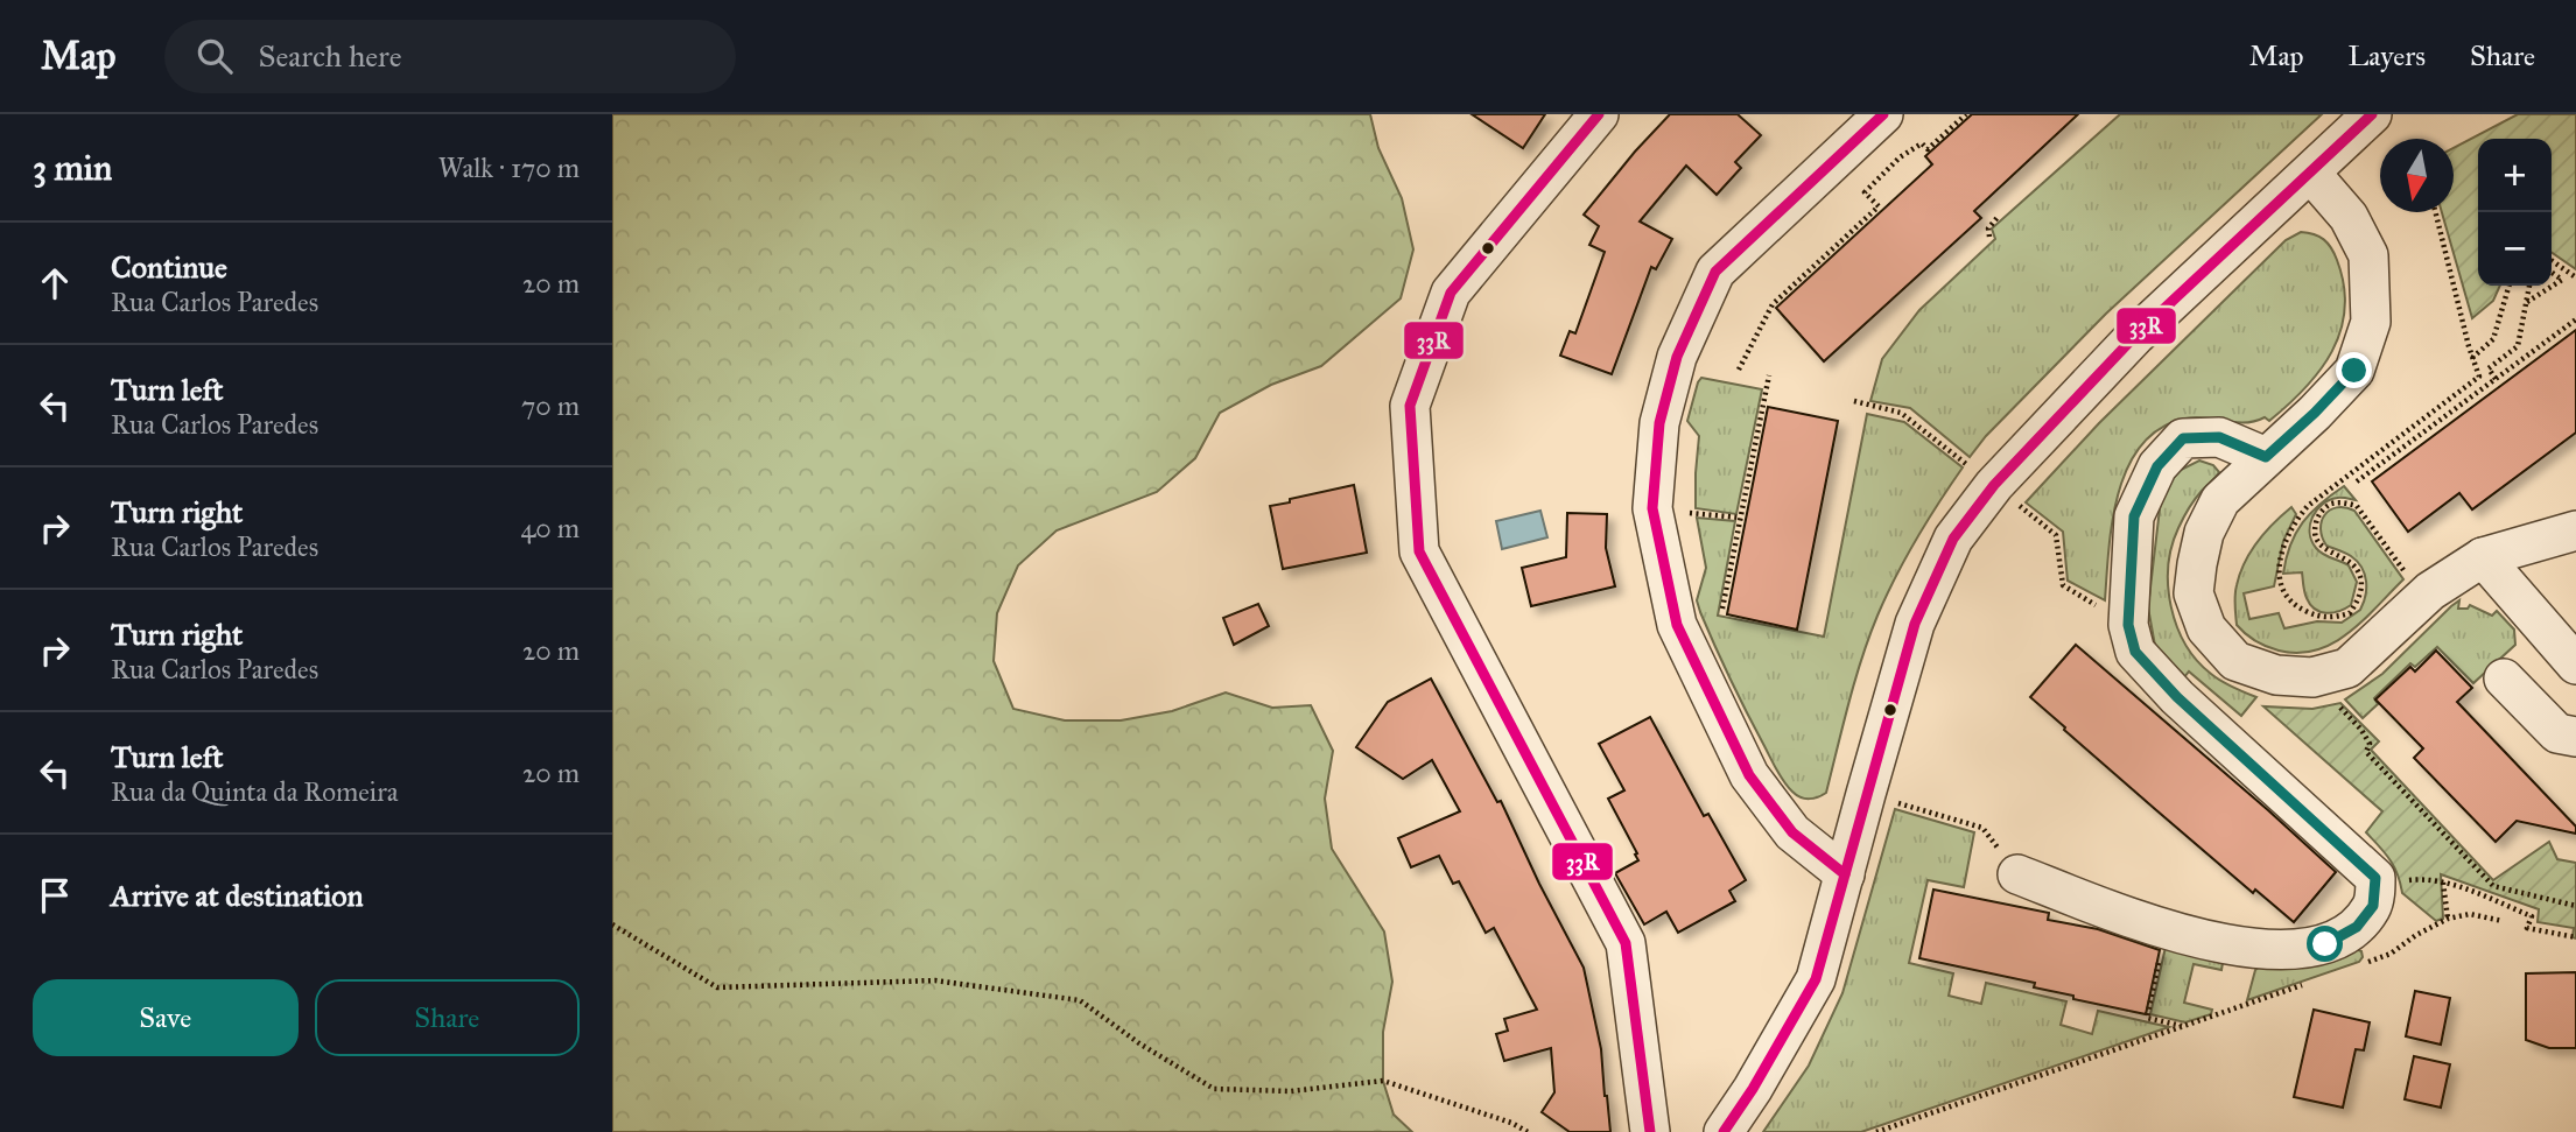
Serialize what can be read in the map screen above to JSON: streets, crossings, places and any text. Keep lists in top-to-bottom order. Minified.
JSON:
{"lines":["transit line 33R"],"north":"bottom","page":{"header":"Map","search":"Search here","nav":["Map","Layers","Share"],"heading":["3 min","Walk · 170 m"],"map_buttons":["+","−"],"list":[["Continue","Rua Carlos Paredes","20 m"],["Turn left","Rua Carlos Paredes","70 m"],["Turn right","Rua Carlos Paredes","40 m"],["Turn right","Rua Carlos Paredes","20 m"],["Turn left","Rua da Quinta da Romeira","20 m"],"Arrive at destination"],"buttons":["Save","Share"]}}
